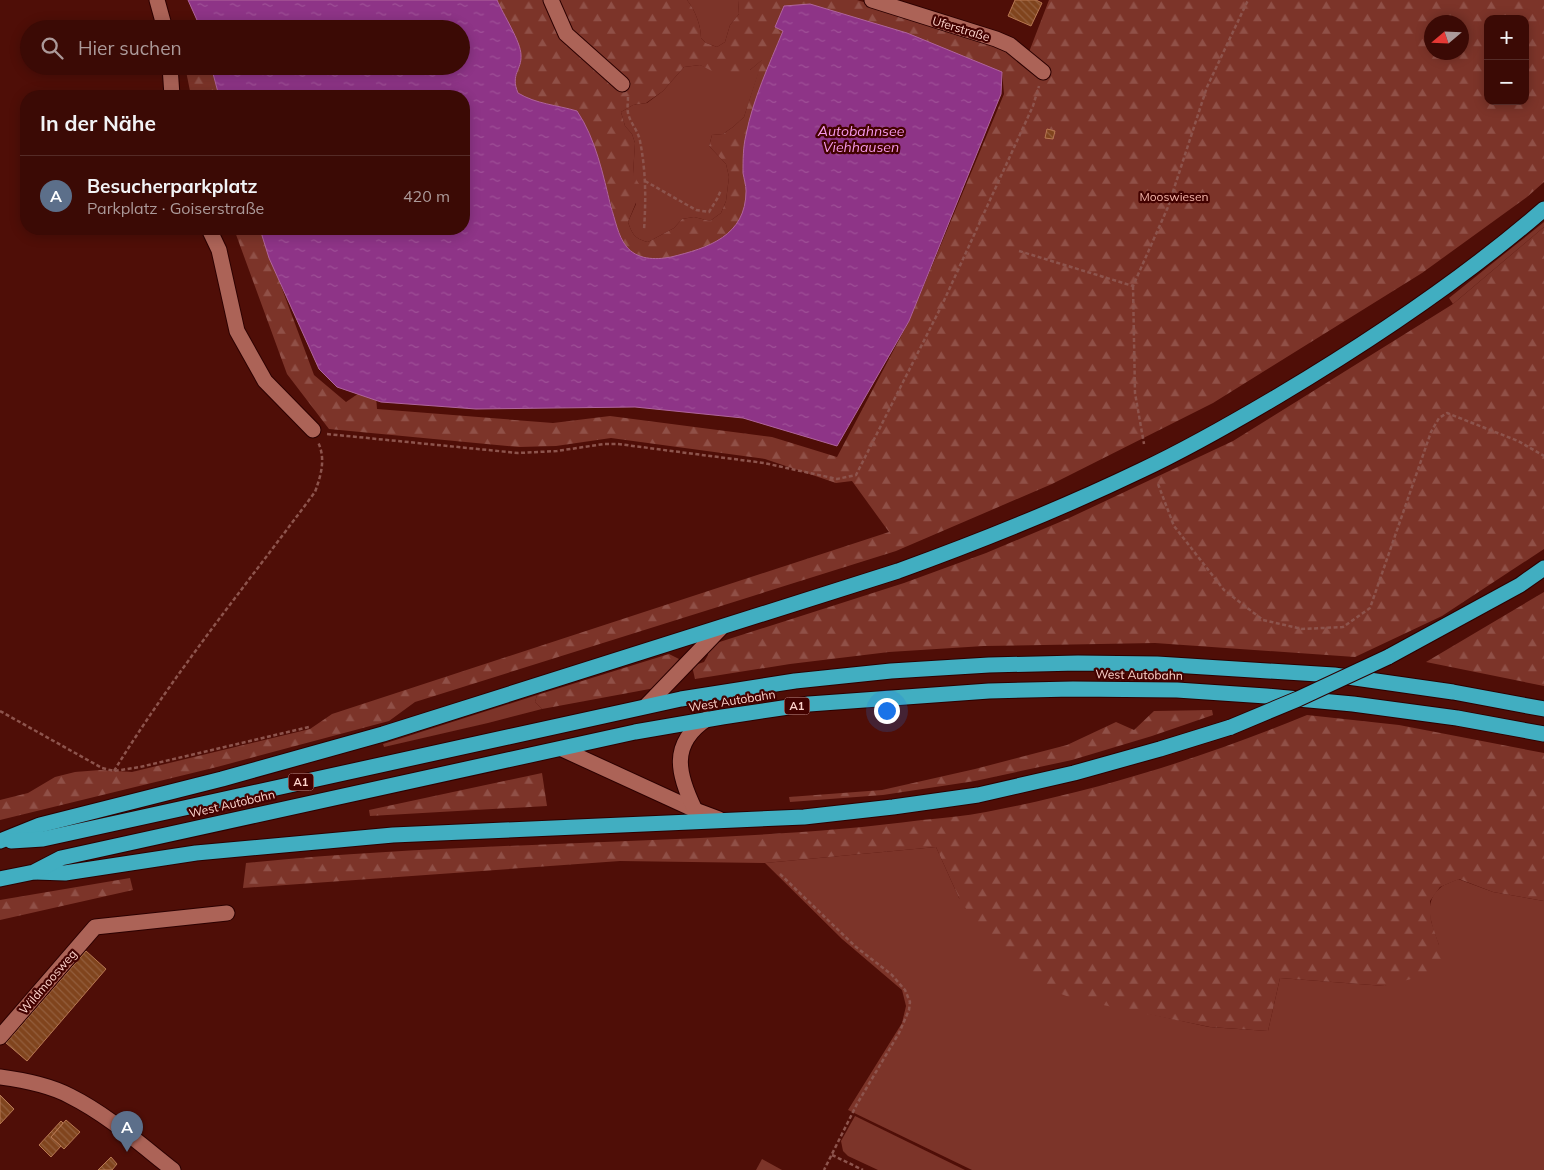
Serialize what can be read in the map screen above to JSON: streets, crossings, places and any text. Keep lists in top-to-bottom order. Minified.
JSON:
{"streets":{"highway":["West Autobahn","A1"],"street":["Uferstraße","Wildmoosweg"]},"water":["Autobahnsee Viehhausen"],"parks":["Mooswiesen"],"north":"left","page":{"map_buttons":["+","−"],"search":"Hier suchen","heading":"In der Nähe","list":[{"mark":"A","name":"Besucherparkplatz","note":"Parkplatz · Goiserstraße","value":"420 m"}],"pins":"A"}}
